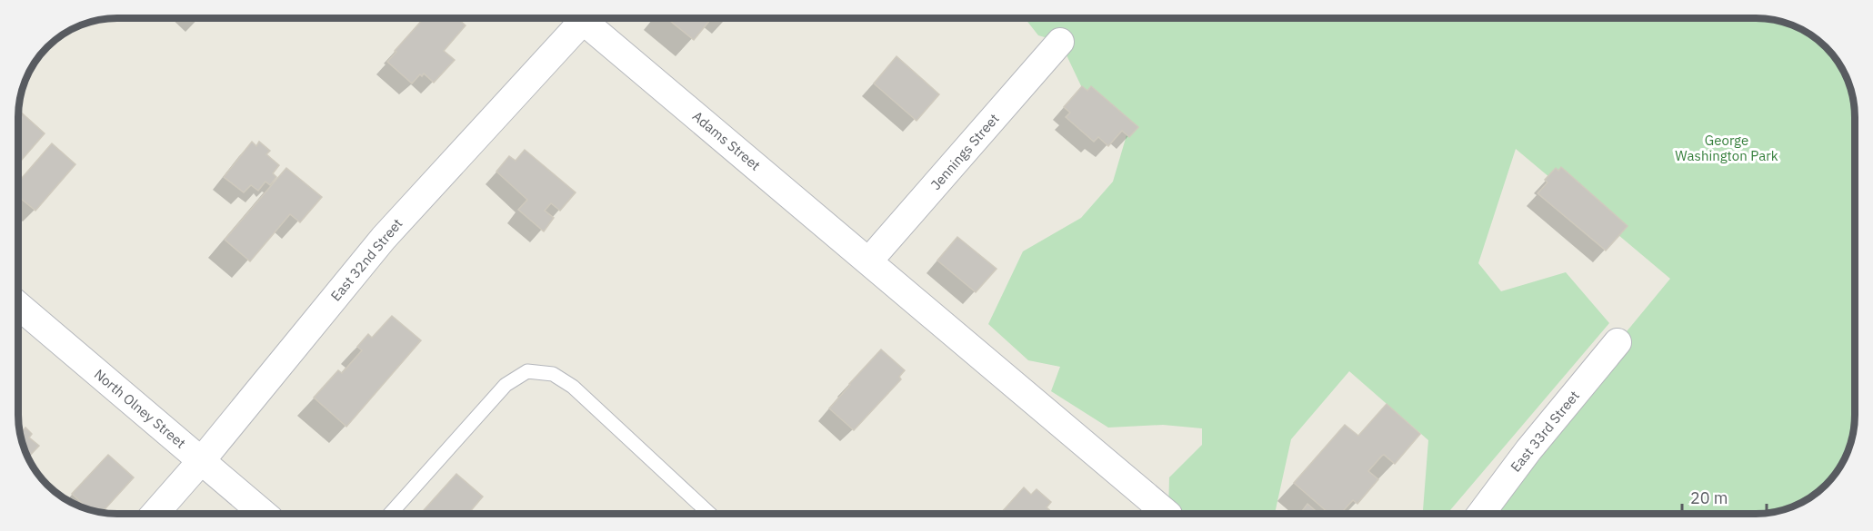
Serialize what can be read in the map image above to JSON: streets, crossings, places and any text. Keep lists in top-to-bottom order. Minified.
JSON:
{"streets":{"street":["Adams Street","Jennings Street","East 32nd Street","North Olney Street","East 33rd Street"]},"crossings":[["Adams Street","Jennings Street"],["East 32nd Street","North Olney Street"]],"parks":["George Washington Park"],"scale_bar":"20 m"}
